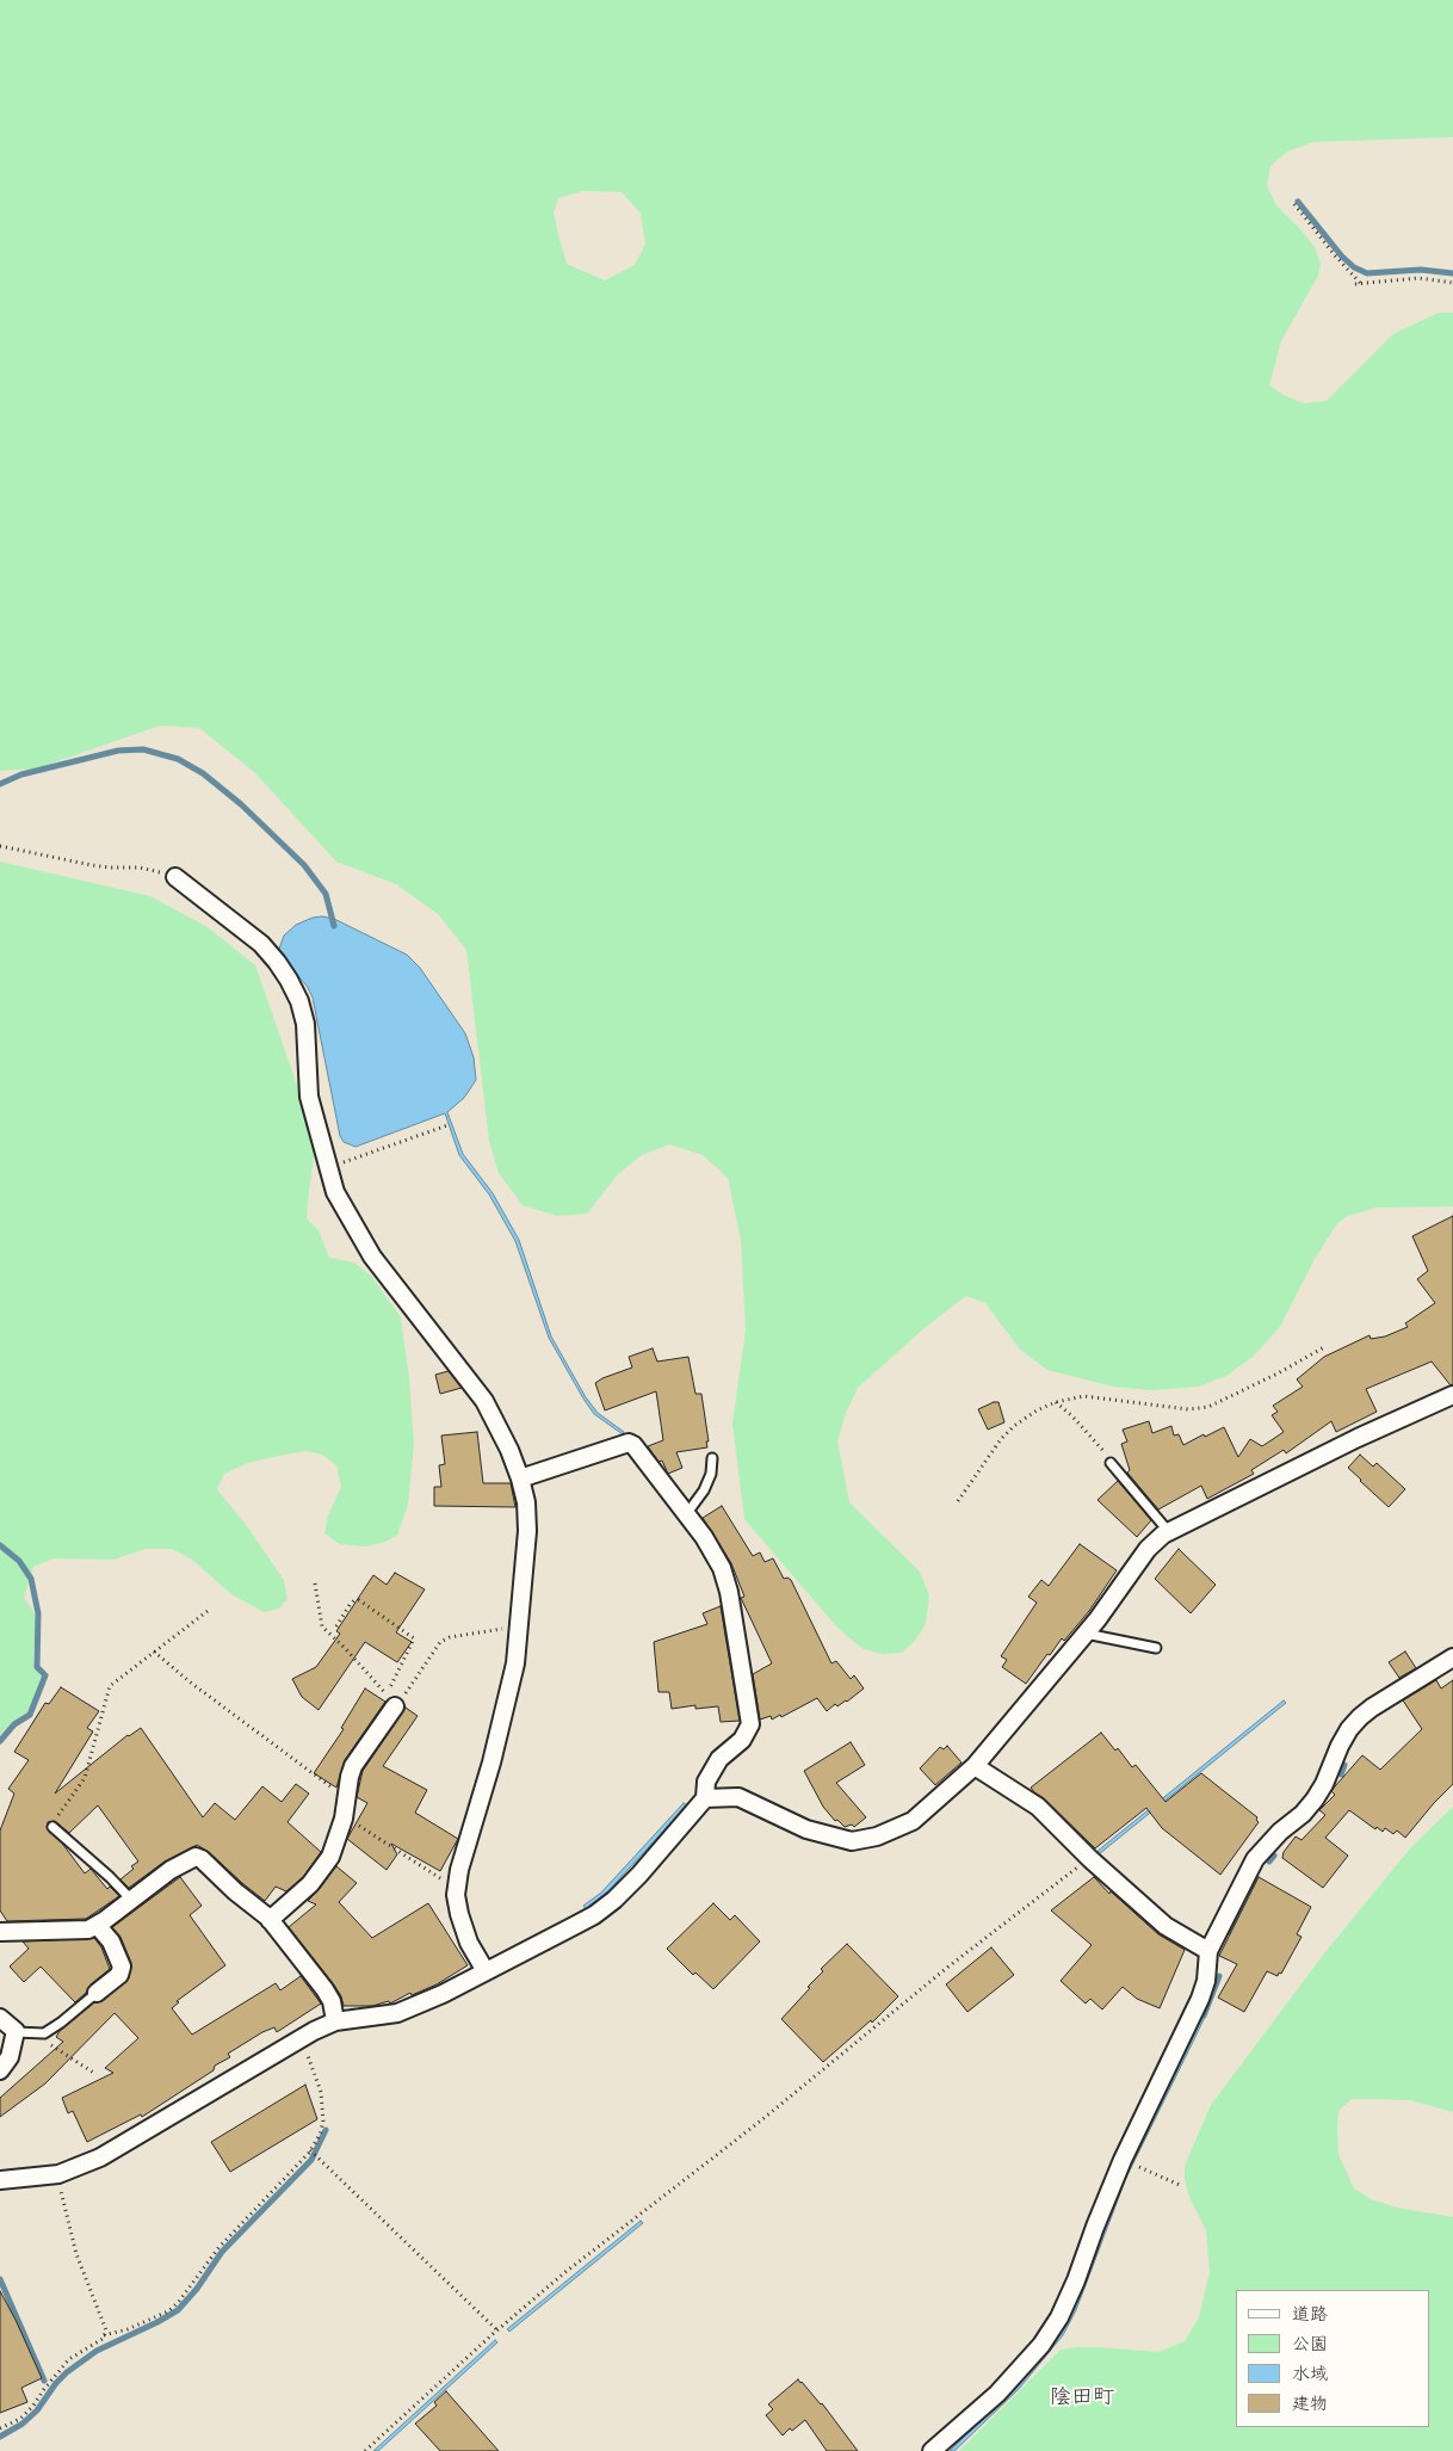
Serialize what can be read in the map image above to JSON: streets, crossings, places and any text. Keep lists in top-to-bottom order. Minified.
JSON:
{"districts":["陰田町"],"legend":["道路","公園","水域","建物"]}
